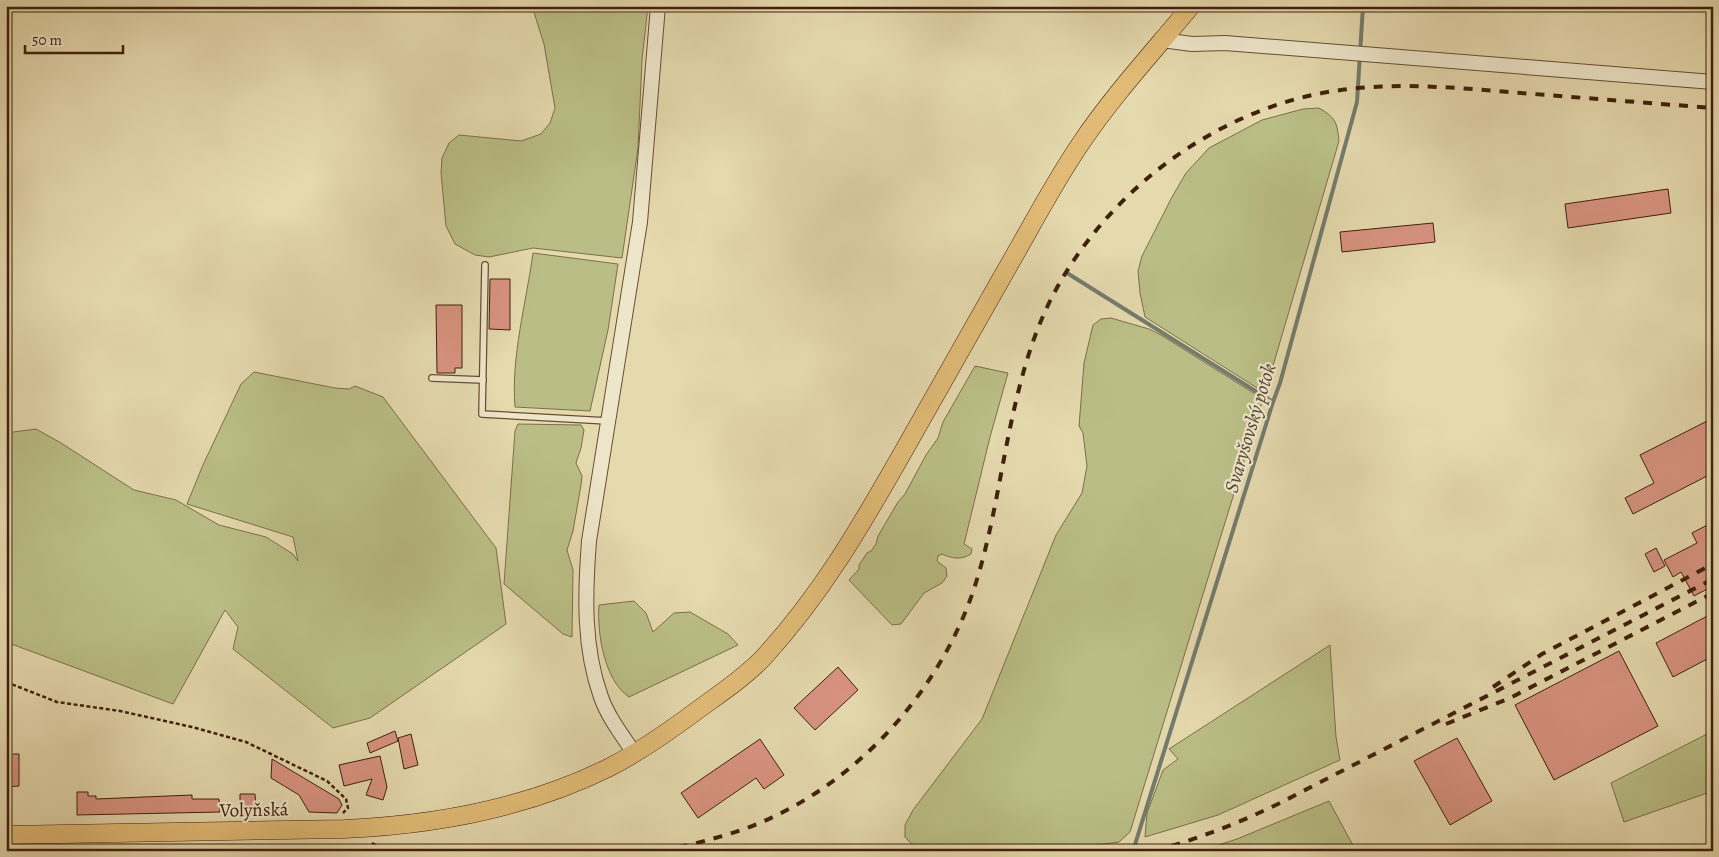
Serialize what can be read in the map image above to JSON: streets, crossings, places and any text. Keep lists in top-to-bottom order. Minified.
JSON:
{"streets":{"main road":["Volyňská"]},"water":["Svaryšovský potok"],"scale_bar":"50 m"}
